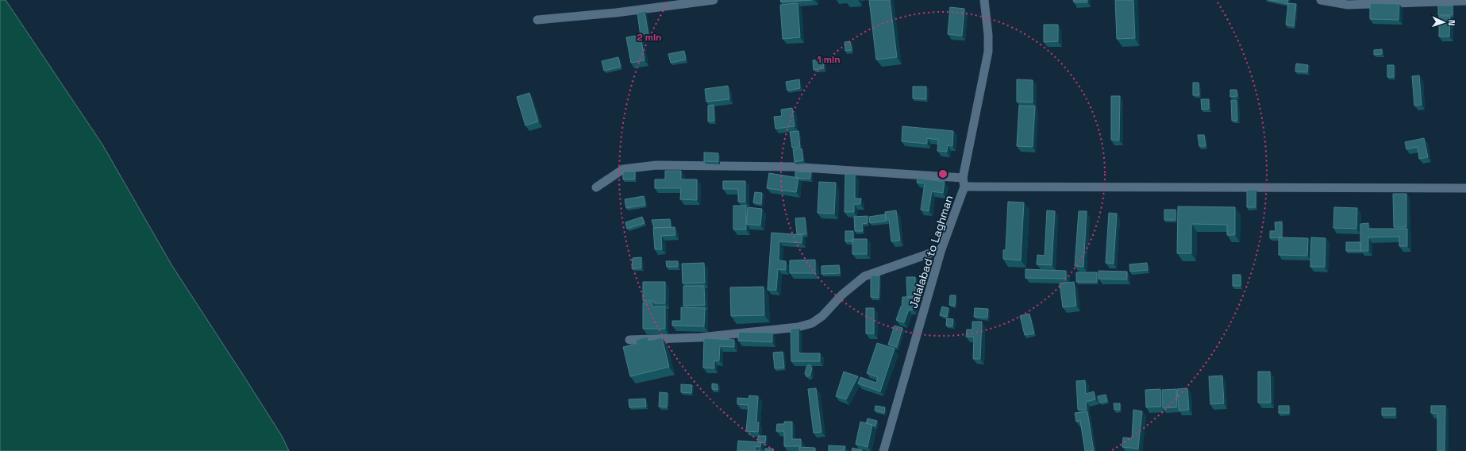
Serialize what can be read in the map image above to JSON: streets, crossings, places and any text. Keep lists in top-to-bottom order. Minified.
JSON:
{"streets":{"street":["Jalalabad to Laghman"]},"north":"right","rings":["2 min","1 min"]}
